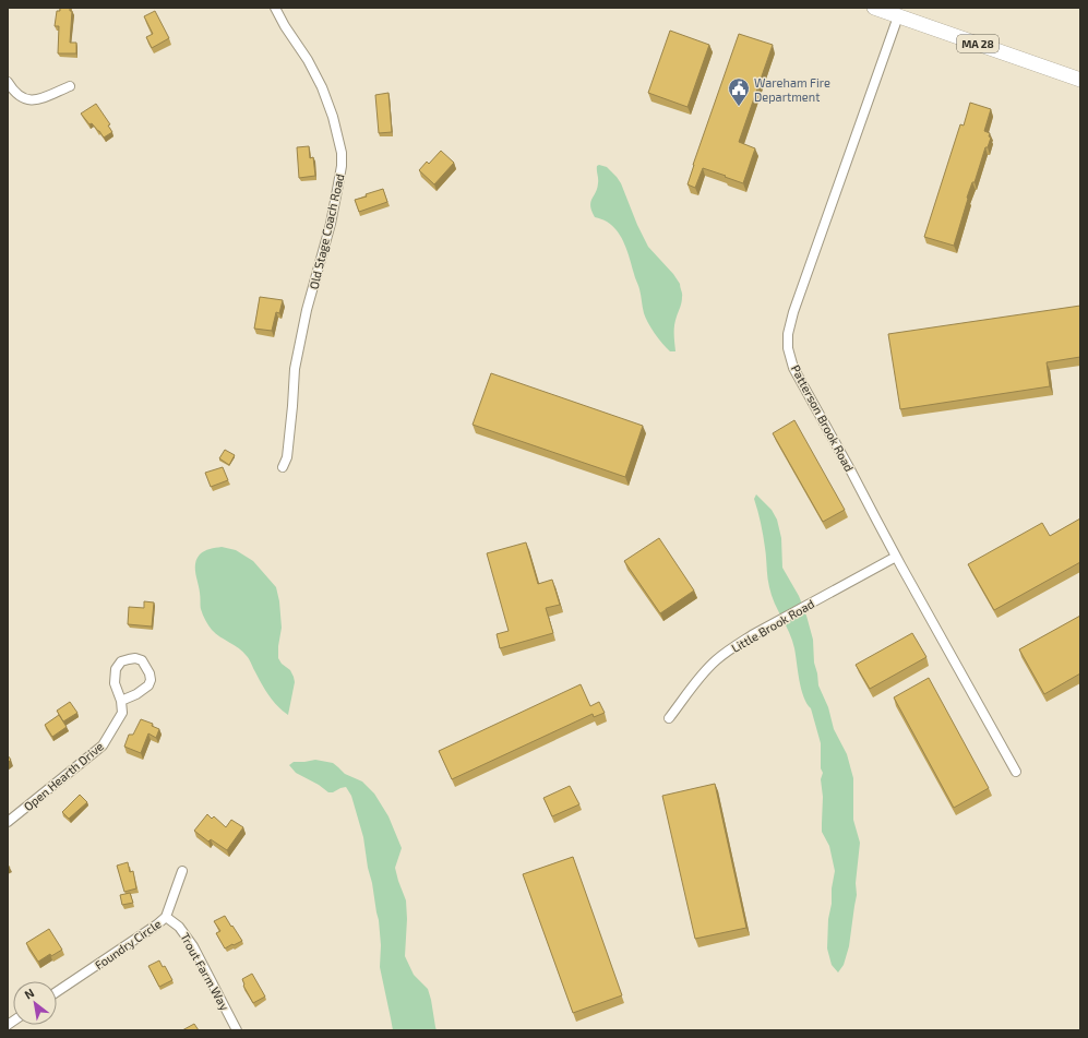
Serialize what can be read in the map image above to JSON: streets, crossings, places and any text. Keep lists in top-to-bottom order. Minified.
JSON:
{"streets":{"main road":["MA 28"],"street":["Old Stage Coach Road","Patterson Brook Road","Little Brook Road","Open Hearth Drive","Foundry Circle","Trout Farm Way"]},"crossings":[["MA 28","Patterson Brook Road"],["Patterson Brook Road","Little Brook Road"],["Foundry Circle","Trout Farm Way"]],"places":{"public building":["Wareham Fire Department"]},"north":"top left"}
